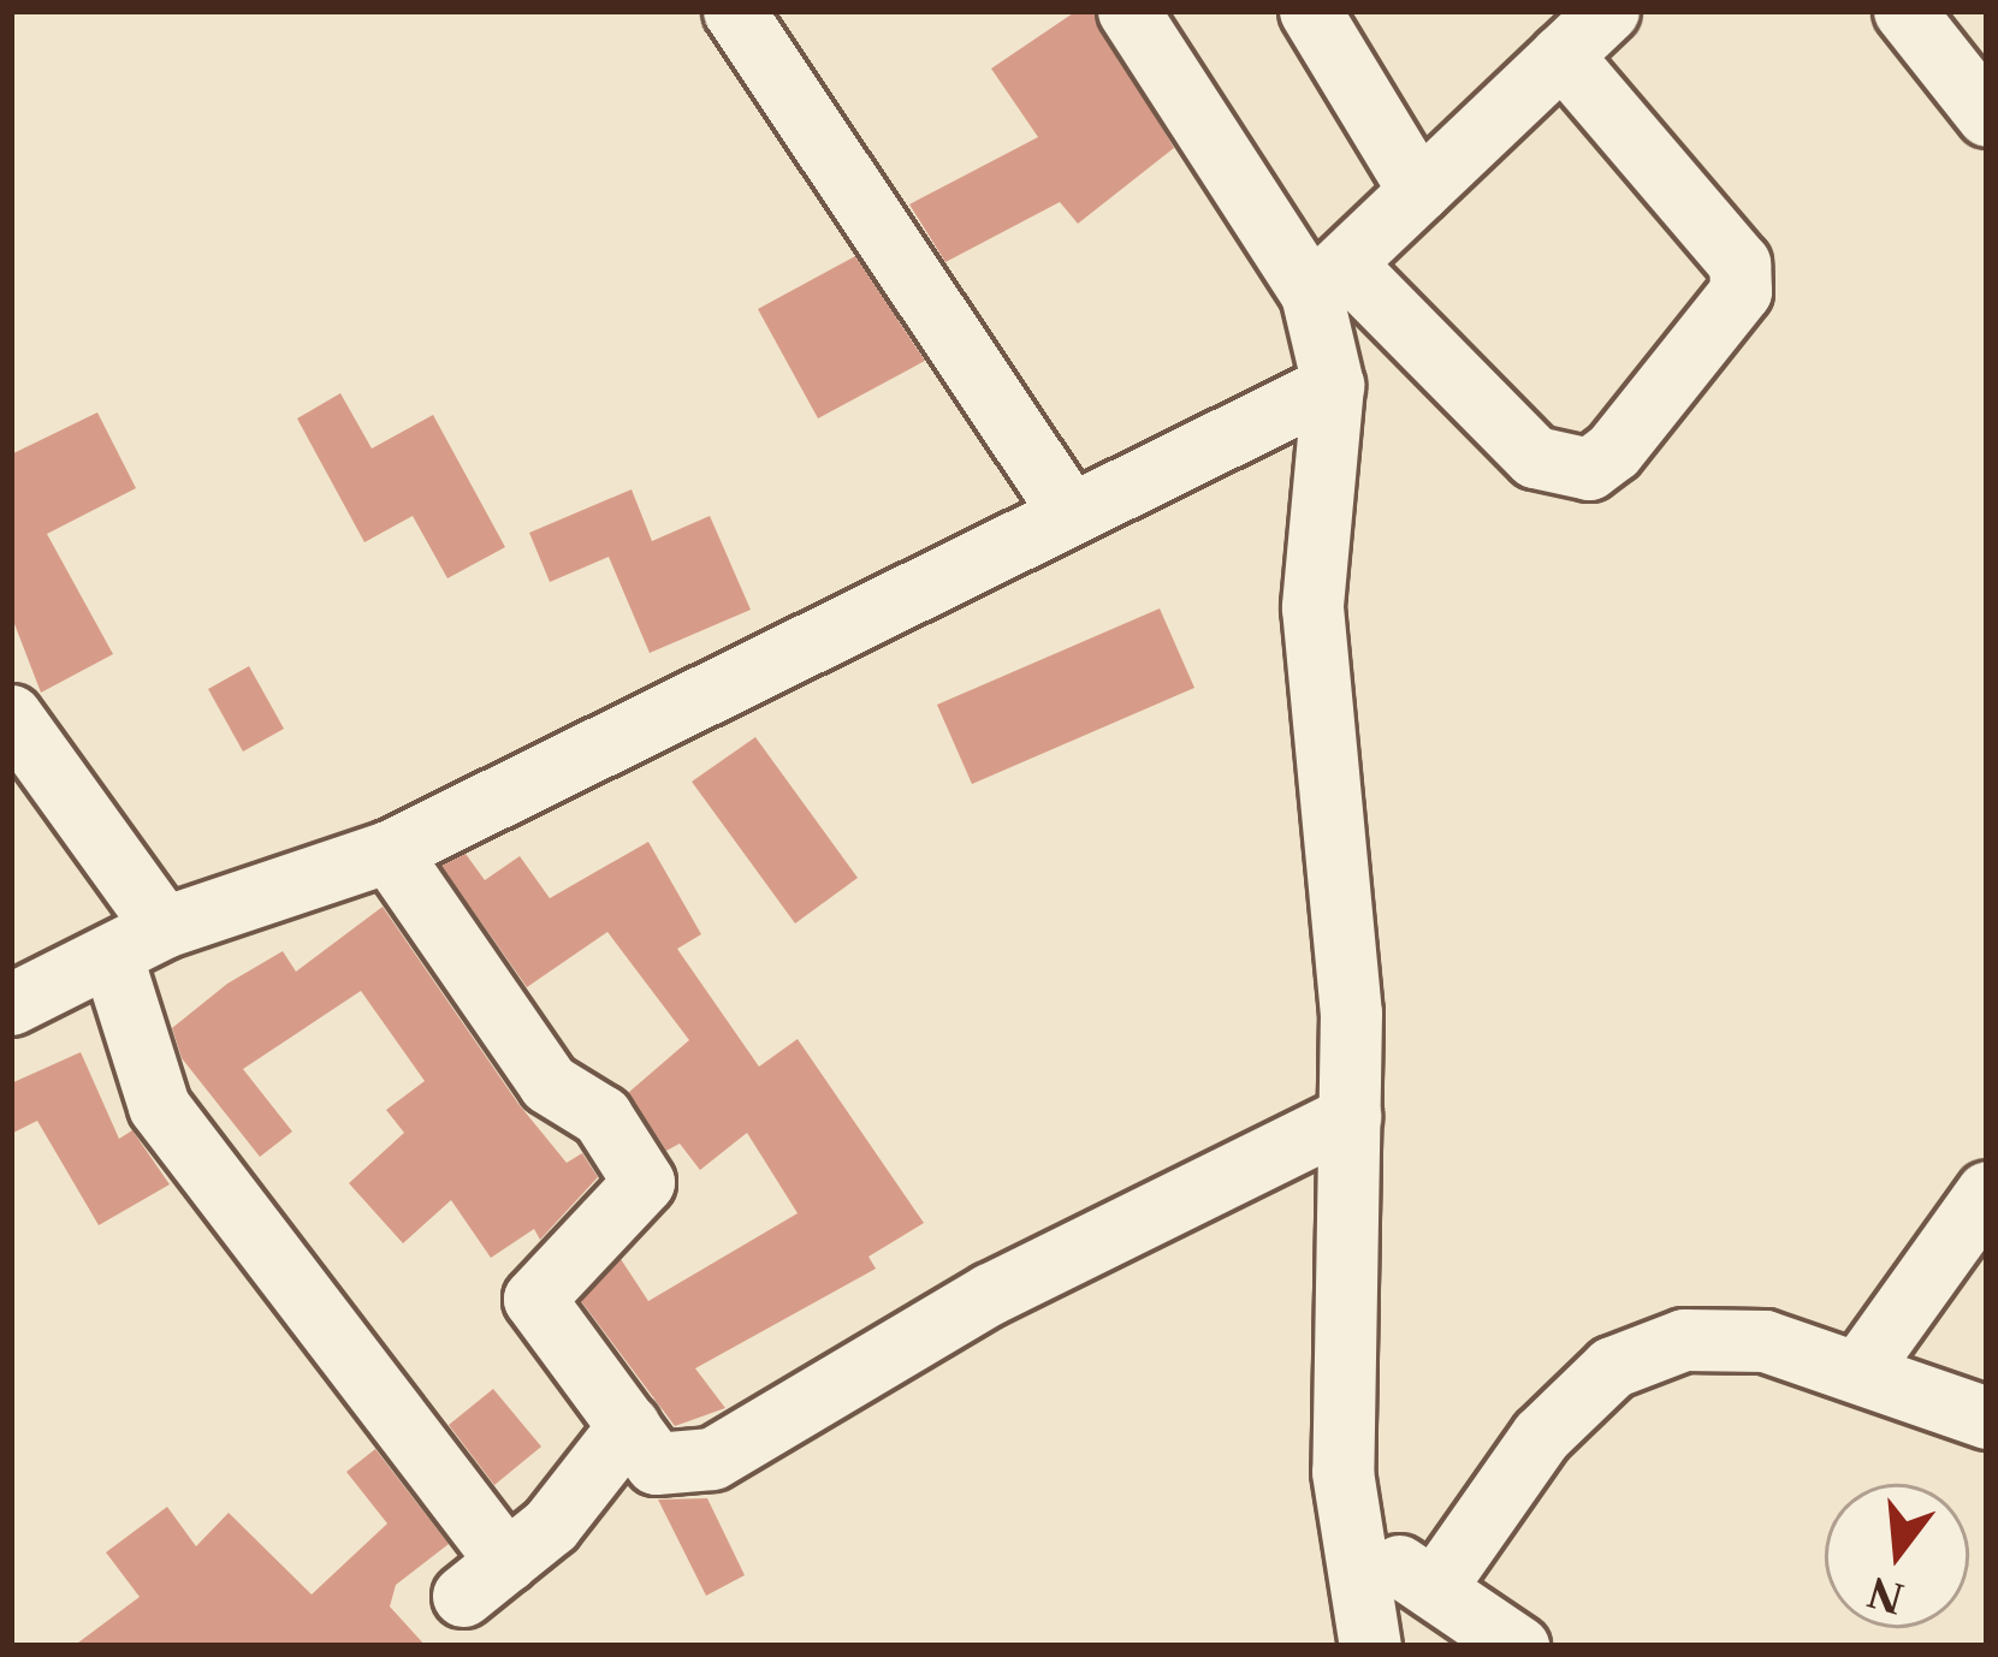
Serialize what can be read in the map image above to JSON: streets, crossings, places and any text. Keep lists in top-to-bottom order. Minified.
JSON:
{"north":"bottom"}
